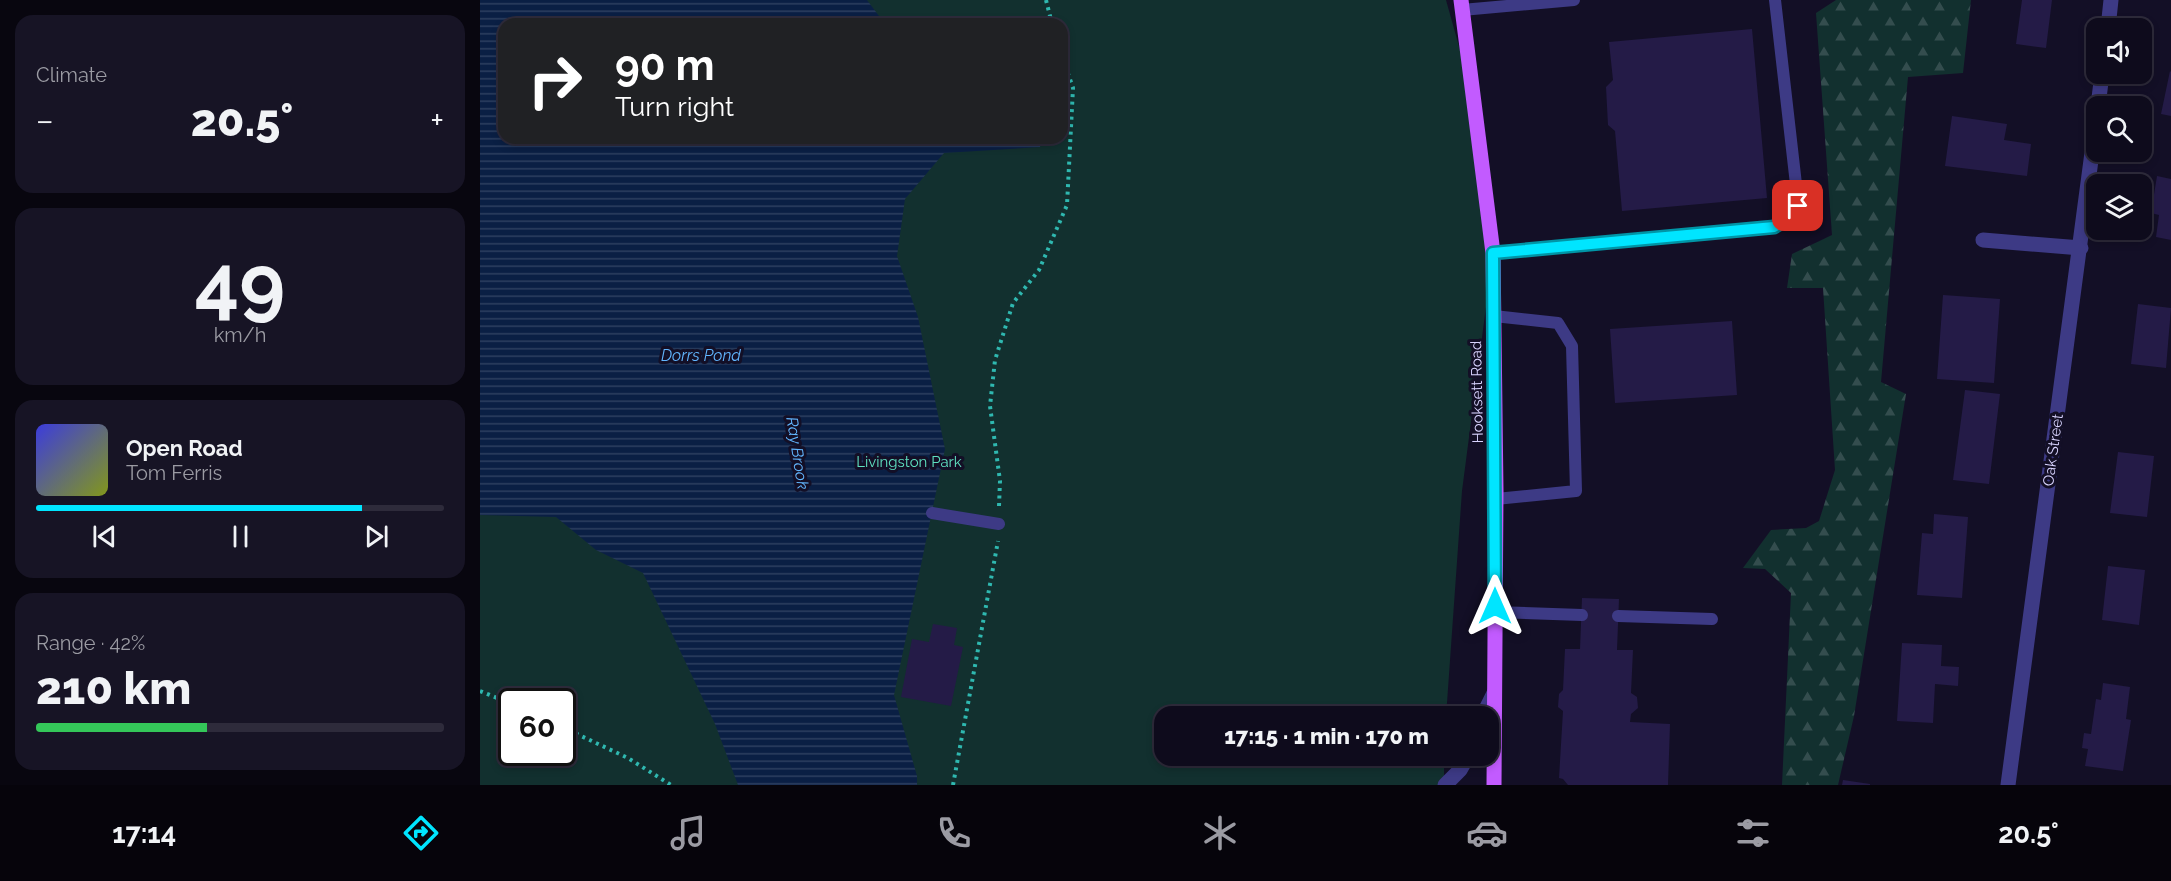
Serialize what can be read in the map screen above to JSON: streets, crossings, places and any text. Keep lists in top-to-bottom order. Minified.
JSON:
{"streets":{"main road":["Hooksett Road"],"street":["Oak Street"]},"water":["Dorrs Pond","Ray Brook"],"parks":["Livingston Park"],"page":{"tile":["Climate",["49","km/h"],["Range · 42%","210 km"]],"turn":["90 m","Turn right"],"heat":["−","20.5°","+"],"song":["Open Road","Tom Ferris"],"limit":"60","trip":"17:15 · 1 min · 170 m","tabs":["17:14","20.5°"]}}
